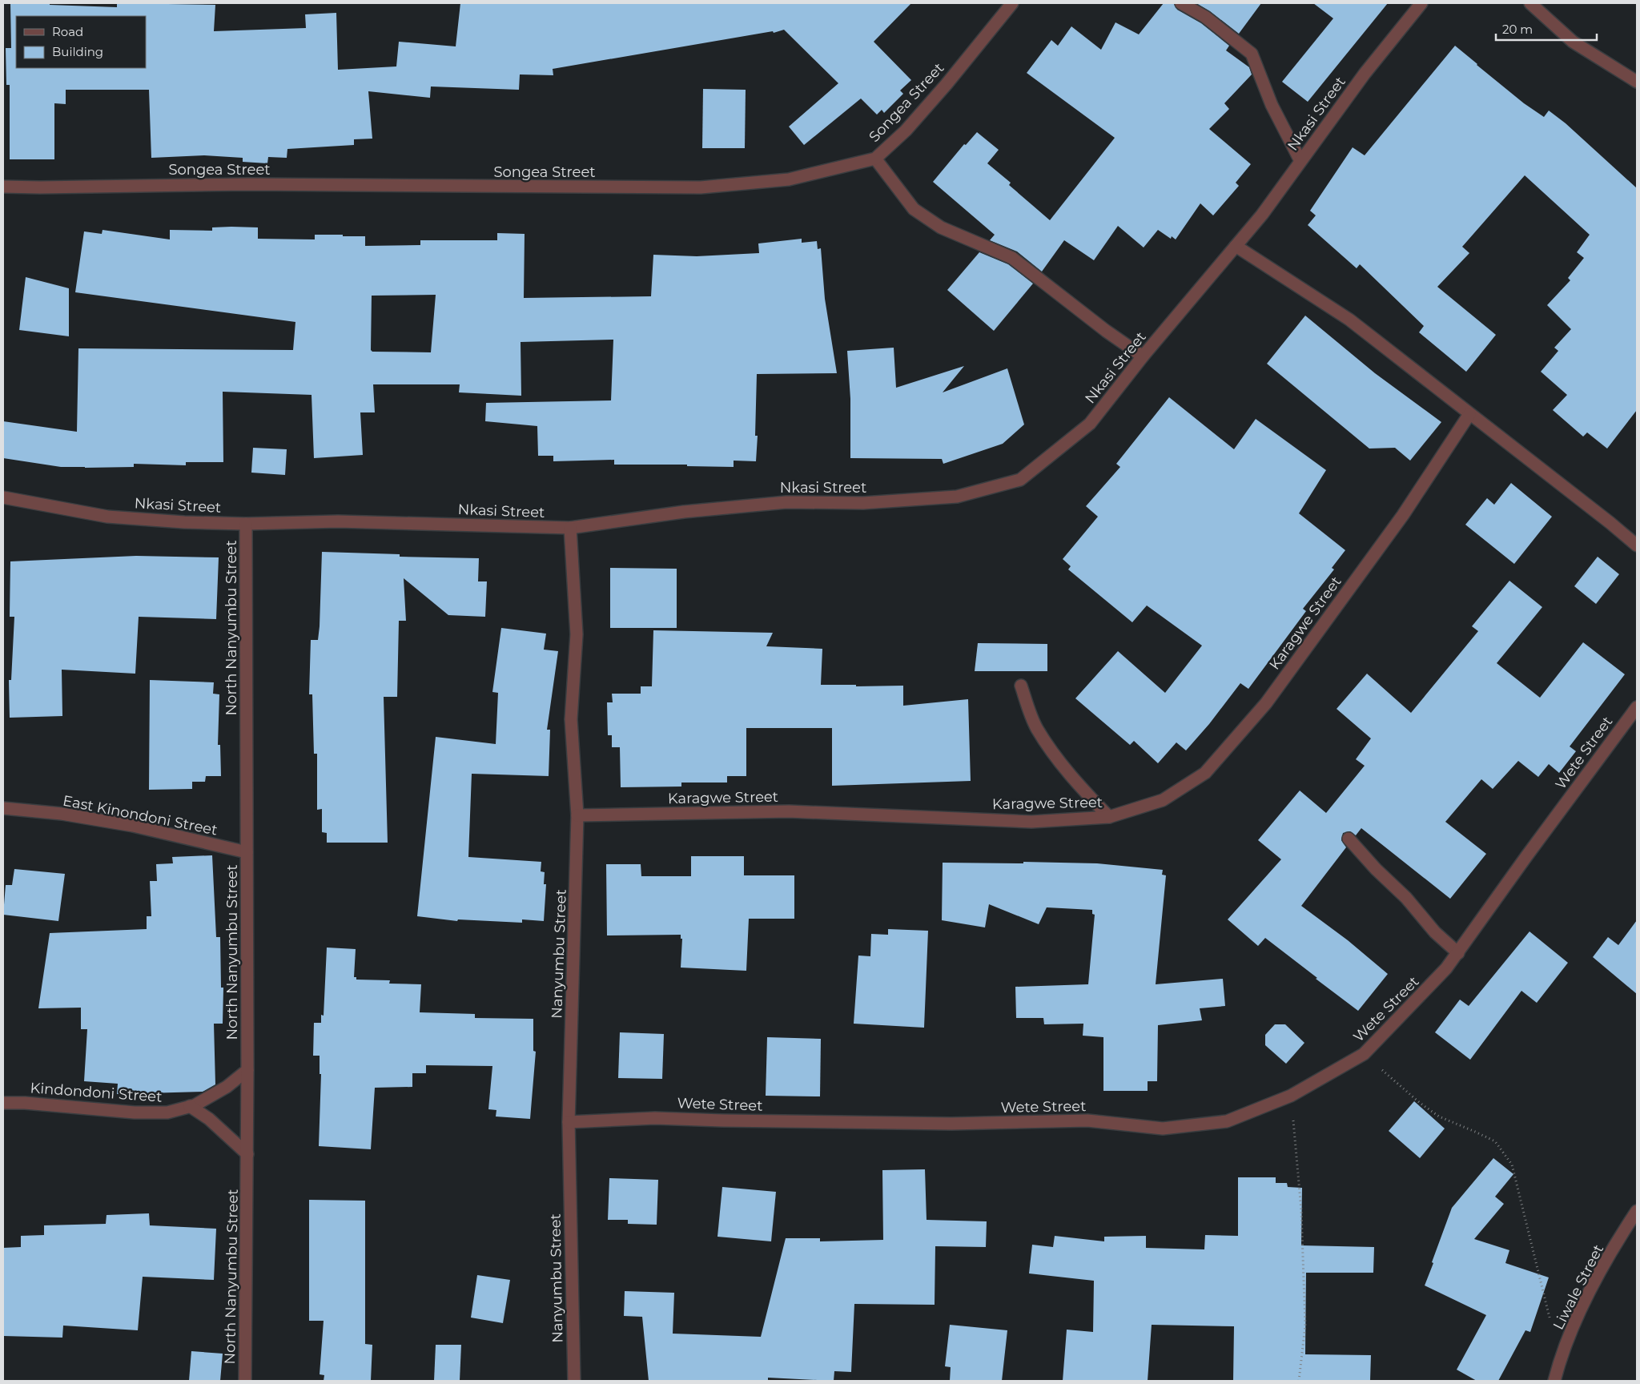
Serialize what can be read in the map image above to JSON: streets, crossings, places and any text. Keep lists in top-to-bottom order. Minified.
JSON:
{"streets":{"street":["Songea Street","Nkasi Street","Karagwe Street","North Nanyumbu Street","Wete Street","East Kinondoni Street","Nanyumbu Street","Kindondoni Street","Liwale Street"]},"crossings":[["Nkasi Street","North Nanyumbu Street"],["Nkasi Street","Nanyumbu Street"],["Karagwe Street","Nanyumbu Street"],["North Nanyumbu Street","East Kinondoni Street"],["North Nanyumbu Street","Kindondoni Street"],["Wete Street","Nanyumbu Street"]],"legend":["Road","Building"],"scale_bar":"20 m"}
